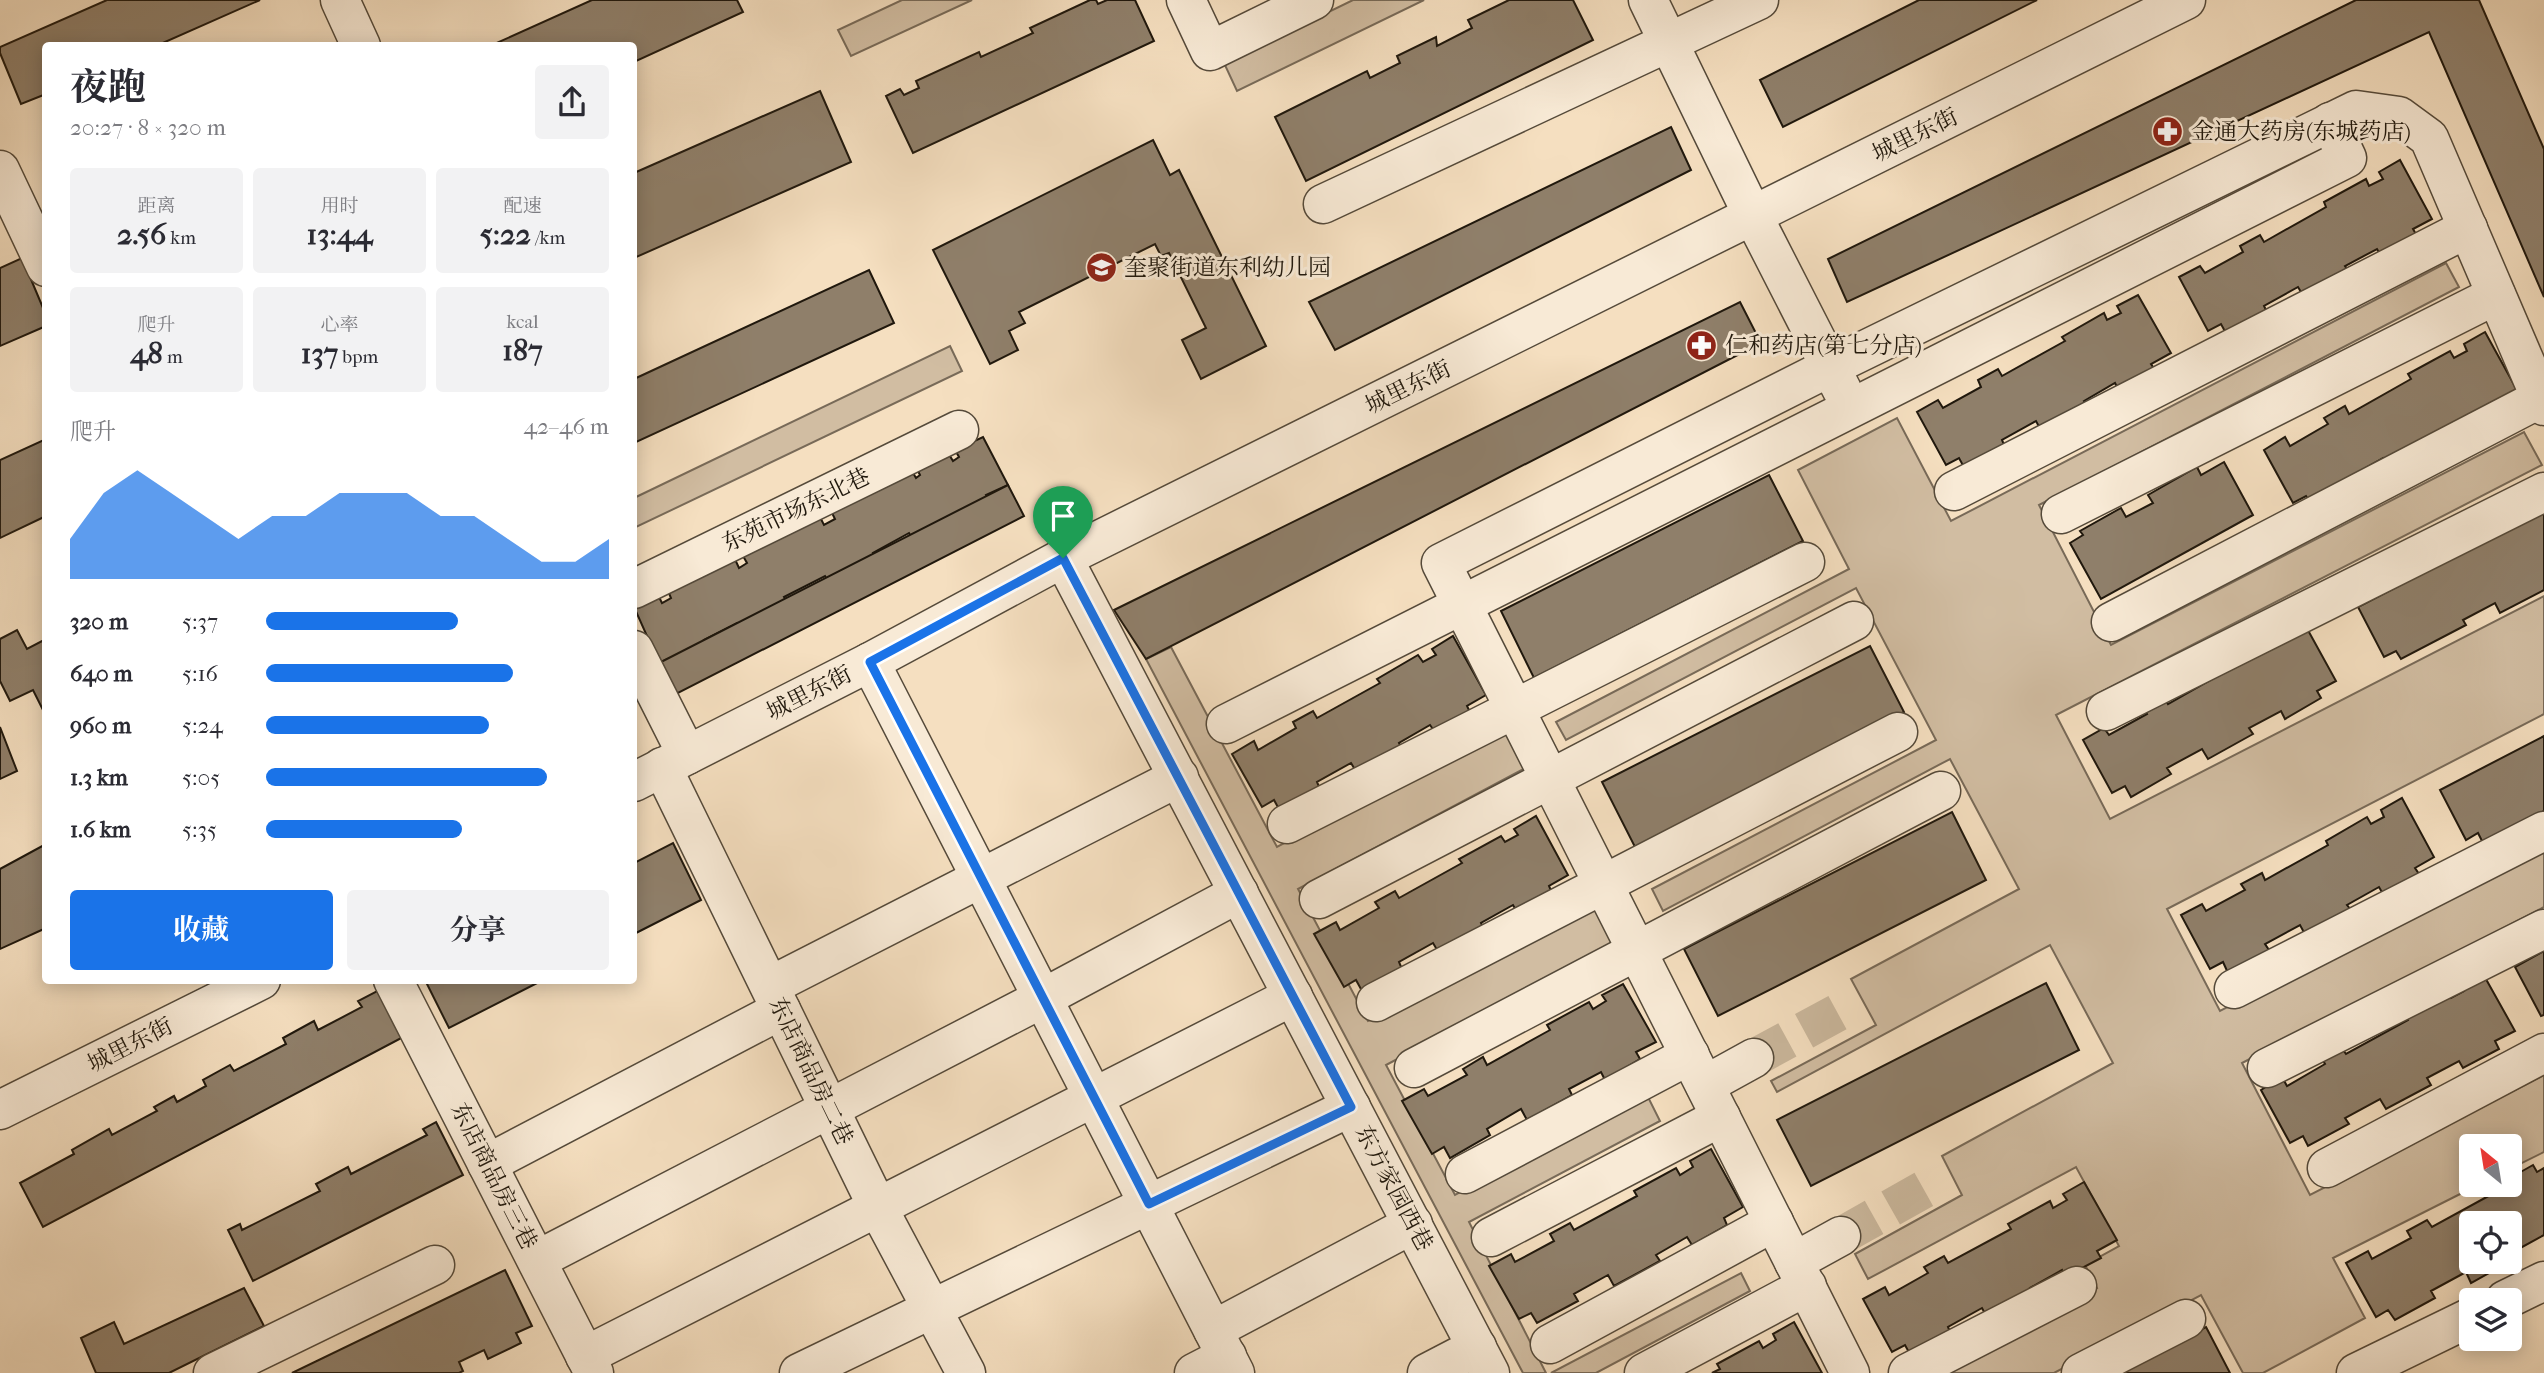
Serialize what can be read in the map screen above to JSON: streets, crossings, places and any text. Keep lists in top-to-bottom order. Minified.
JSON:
{"streets":{"street":["城里东街","东苑市场东北巷","东店商品房二巷","东店商品房三巷","东方家园西巷"]},"crossings":[["城里东街","东店商品房二巷"],["城里东街","东方家园西巷"]],"places":{"pharmacy":["金通大药房(东城药店)","仁和药店(第七分店)"],"school or university":["奎聚街道东利幼儿园"]},"north":"top left","page":{"heading":["夜跑","20:27 · 8 × 320 m"],"stats":[["距离","2.56 km"],["用时","13:44"],["配速","5:22 /km"],["爬升","48 m"],["心率","137 bpm"],["kcal","187"]],"chart":["爬升","42–46 m"],"list":[{"name":"320 m","note":"5:37"},{"name":"640 m","note":"5:16"},{"name":"960 m","note":"5:24"},{"name":"1.3 km","note":"5:05"},{"name":"1.6 km","note":"5:35"}],"buttons":["收藏","分享"]}}
